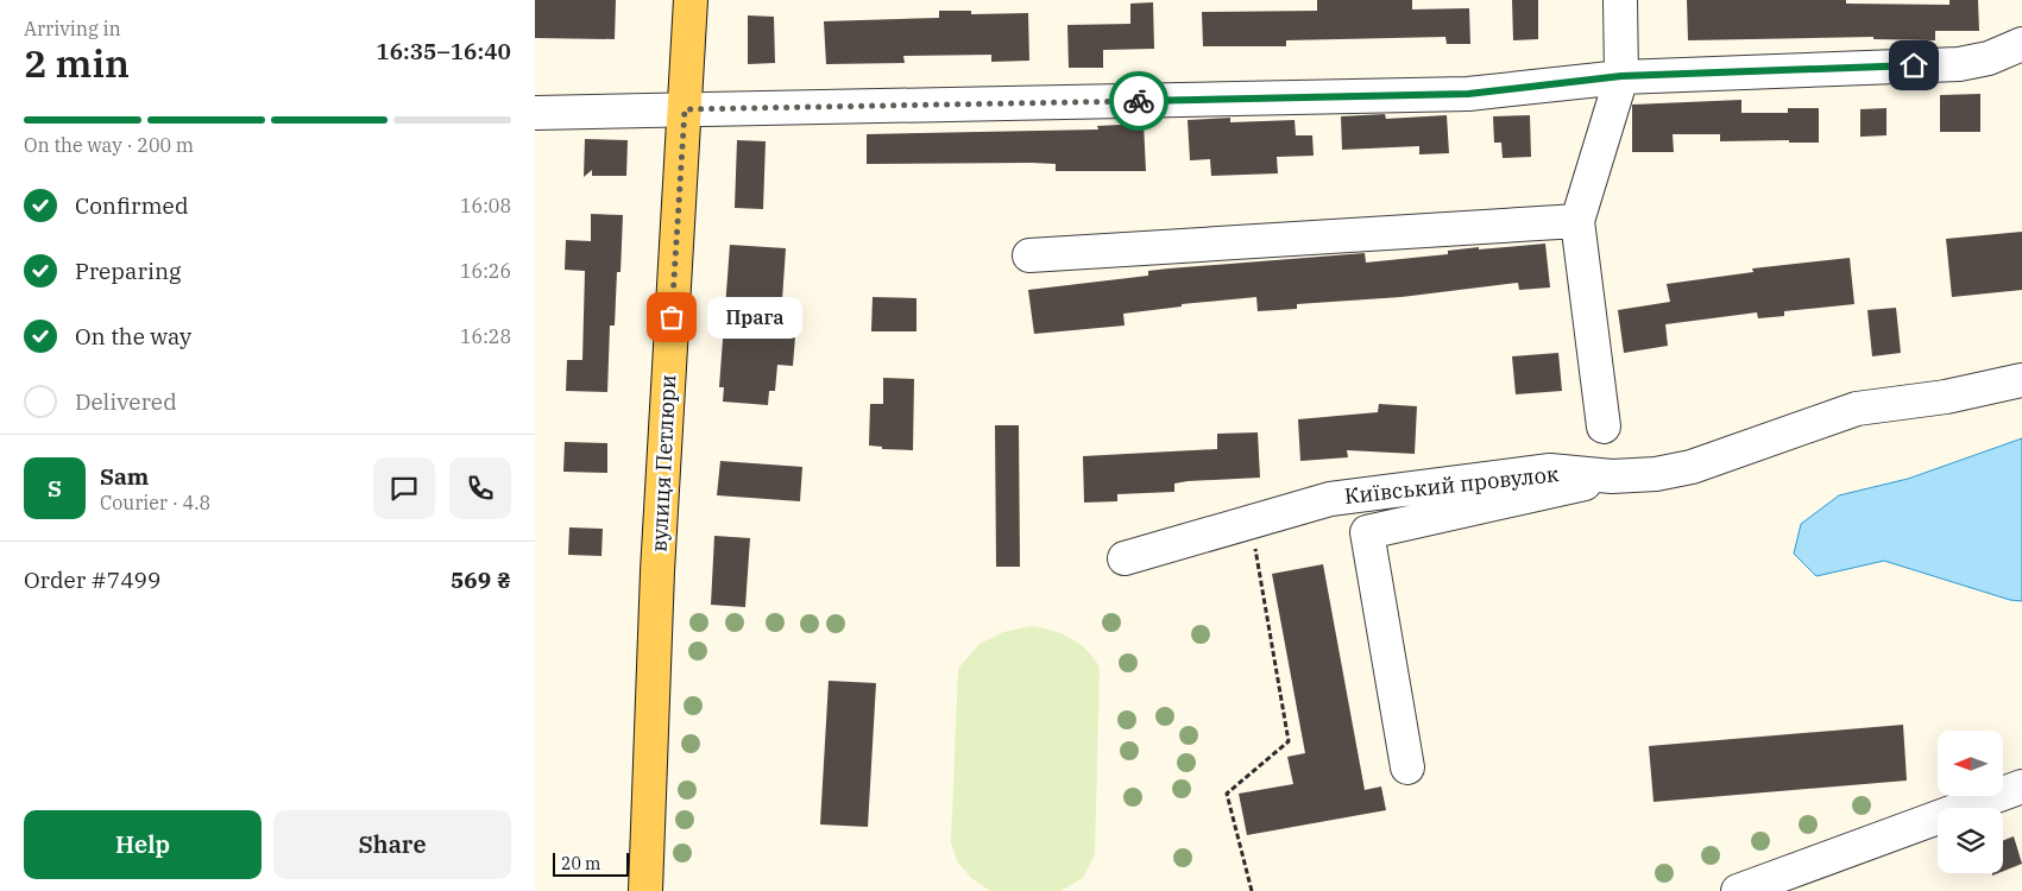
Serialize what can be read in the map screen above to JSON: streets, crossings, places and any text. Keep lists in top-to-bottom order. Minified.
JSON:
{"streets":{"main road":["вулиця Петлюри"],"street":["Київський провулок"]},"places":["Прага"],"scale_bar":"20 m","north":"left","page":{"heading":["2 min","Arriving in","16:35–16:40"],"panel":["Sam","Courier · 4.8","Order #7499","569 ₴"],"bar":"On the way · 200 m","list":[["Confirmed","16:08"],["Preparing","16:26"],["On the way","16:28"],"Delivered"],"bubble":"Прага","round":"S","buttons":["Help","Share"],"scale":"20 m"}}
